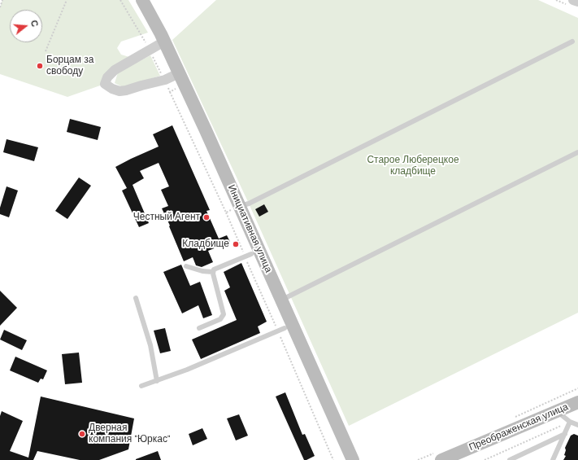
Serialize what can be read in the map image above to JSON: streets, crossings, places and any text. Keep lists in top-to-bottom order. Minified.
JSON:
{"streets":{"main road":["Инициативная улица","Преображенская улица"]},"parks":["Старое Люберецкое кладбище"],"places":["Борцам за свободу","Честный Агент","Кладбище","Дверная компания \"Юркас\""],"north":"right"}
